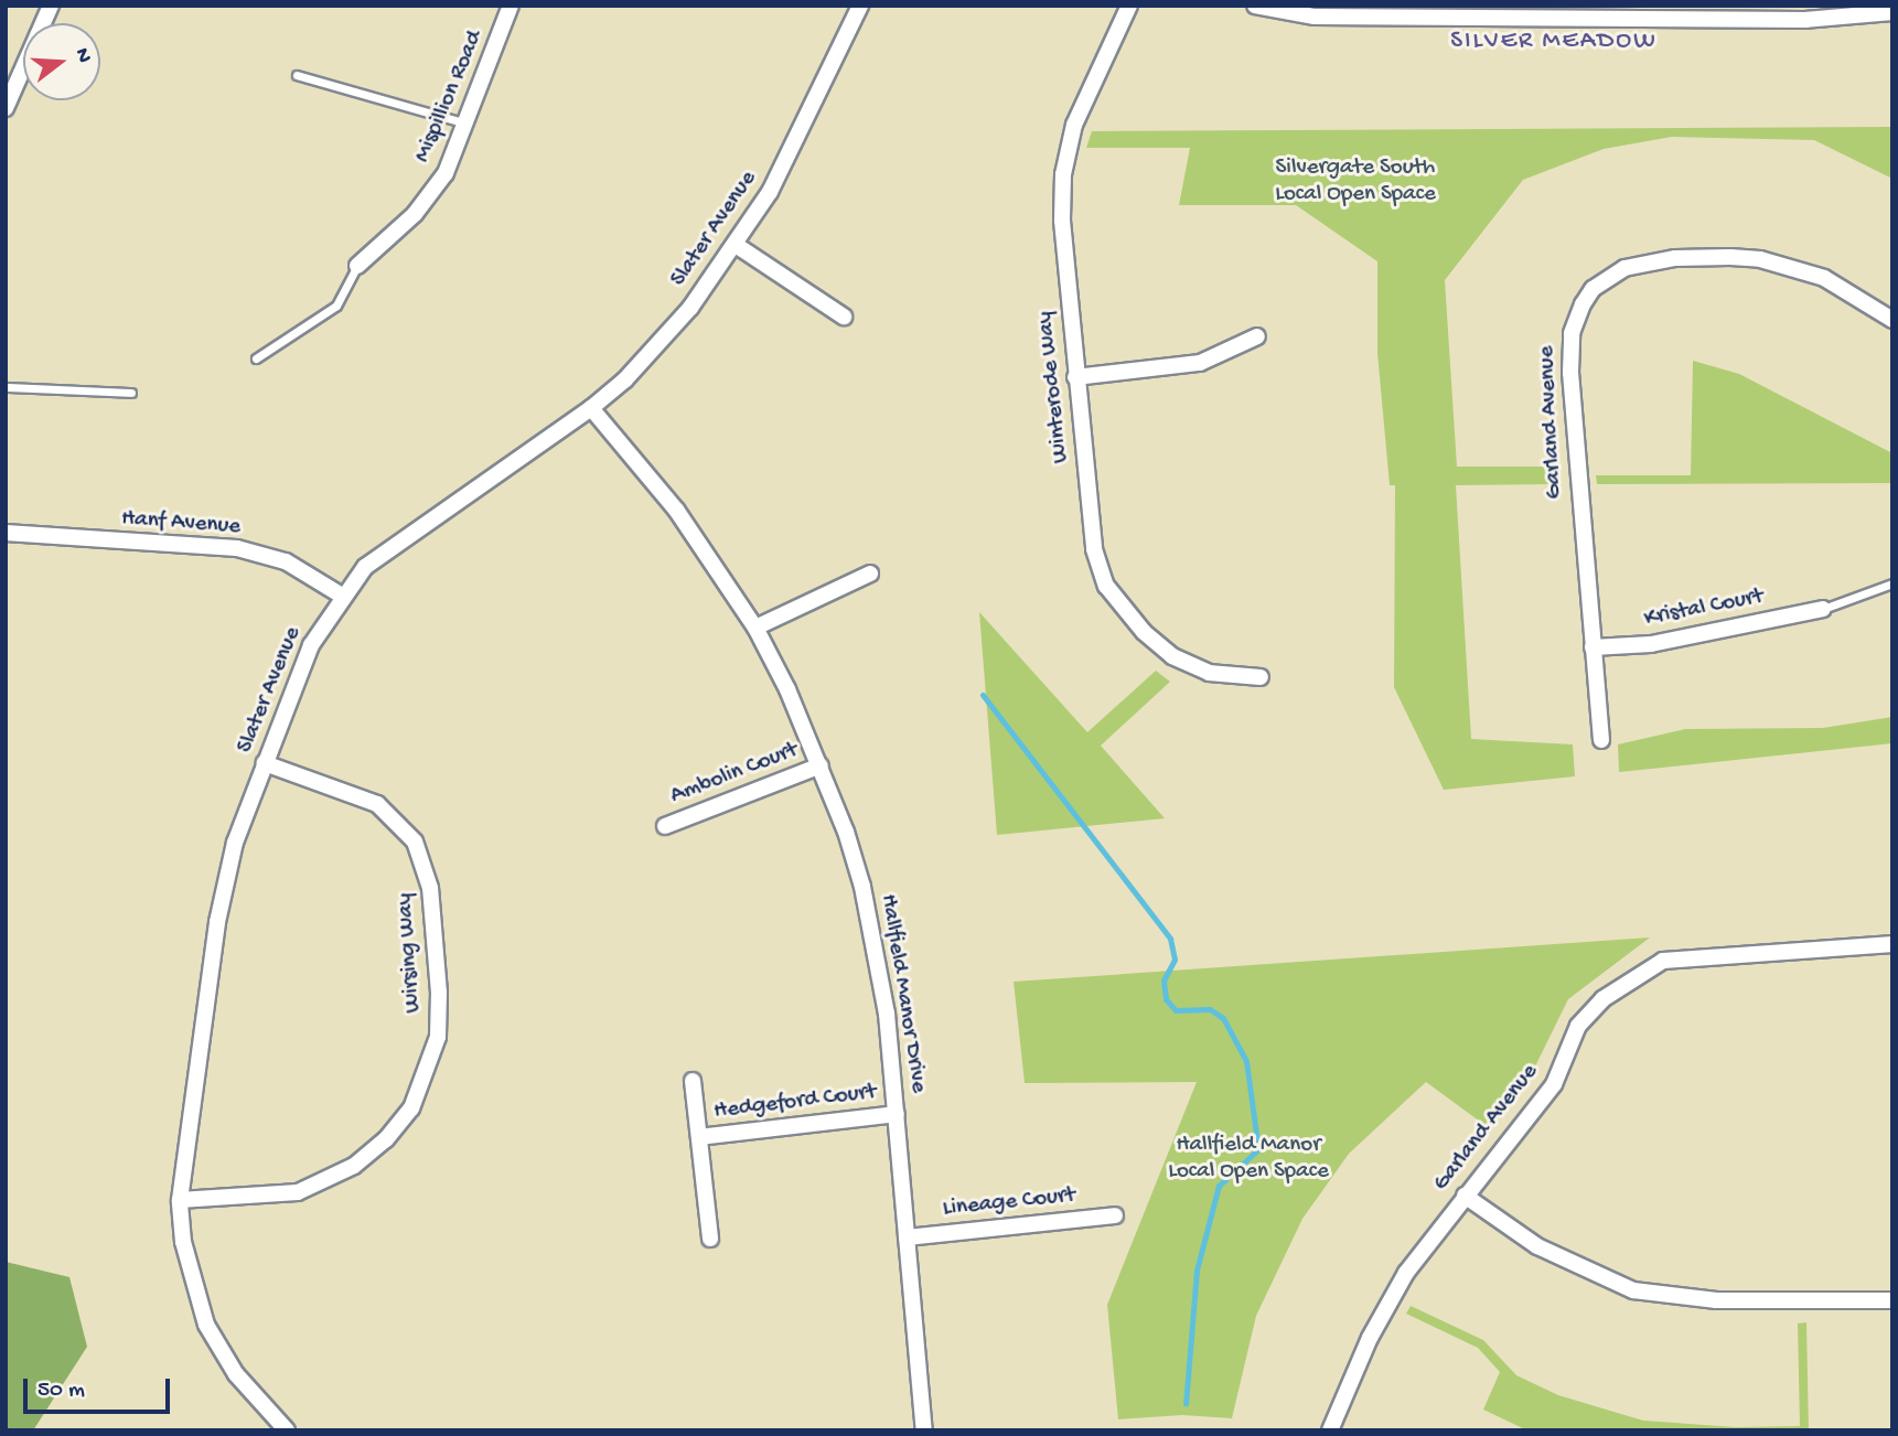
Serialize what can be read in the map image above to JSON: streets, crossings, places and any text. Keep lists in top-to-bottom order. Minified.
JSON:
{"streets":{"street":["Mispillion Road","Slater Avenue","Winterode Way","Garland Avenue","Hanf Avenue","Kristal Court","Ambolin Court","Wirsing Way","Hallfield Manor Drive","Hedgeford Court","Lineage Court"]},"crossings":[["Slater Avenue","Hanf Avenue"],["Slater Avenue","Wirsing Way"],["Slater Avenue","Hallfield Manor Drive"],["Garland Avenue","Kristal Court"],["Ambolin Court","Hallfield Manor Drive"],["Hallfield Manor Drive","Hedgeford Court"],["Hallfield Manor Drive","Lineage Court"]],"districts":["SILVER MEADOW"],"parks":["Silvergate South Local Open Space","Hallfield Manor Local Open Space"],"scale_bar":"50 m","north":"right"}
